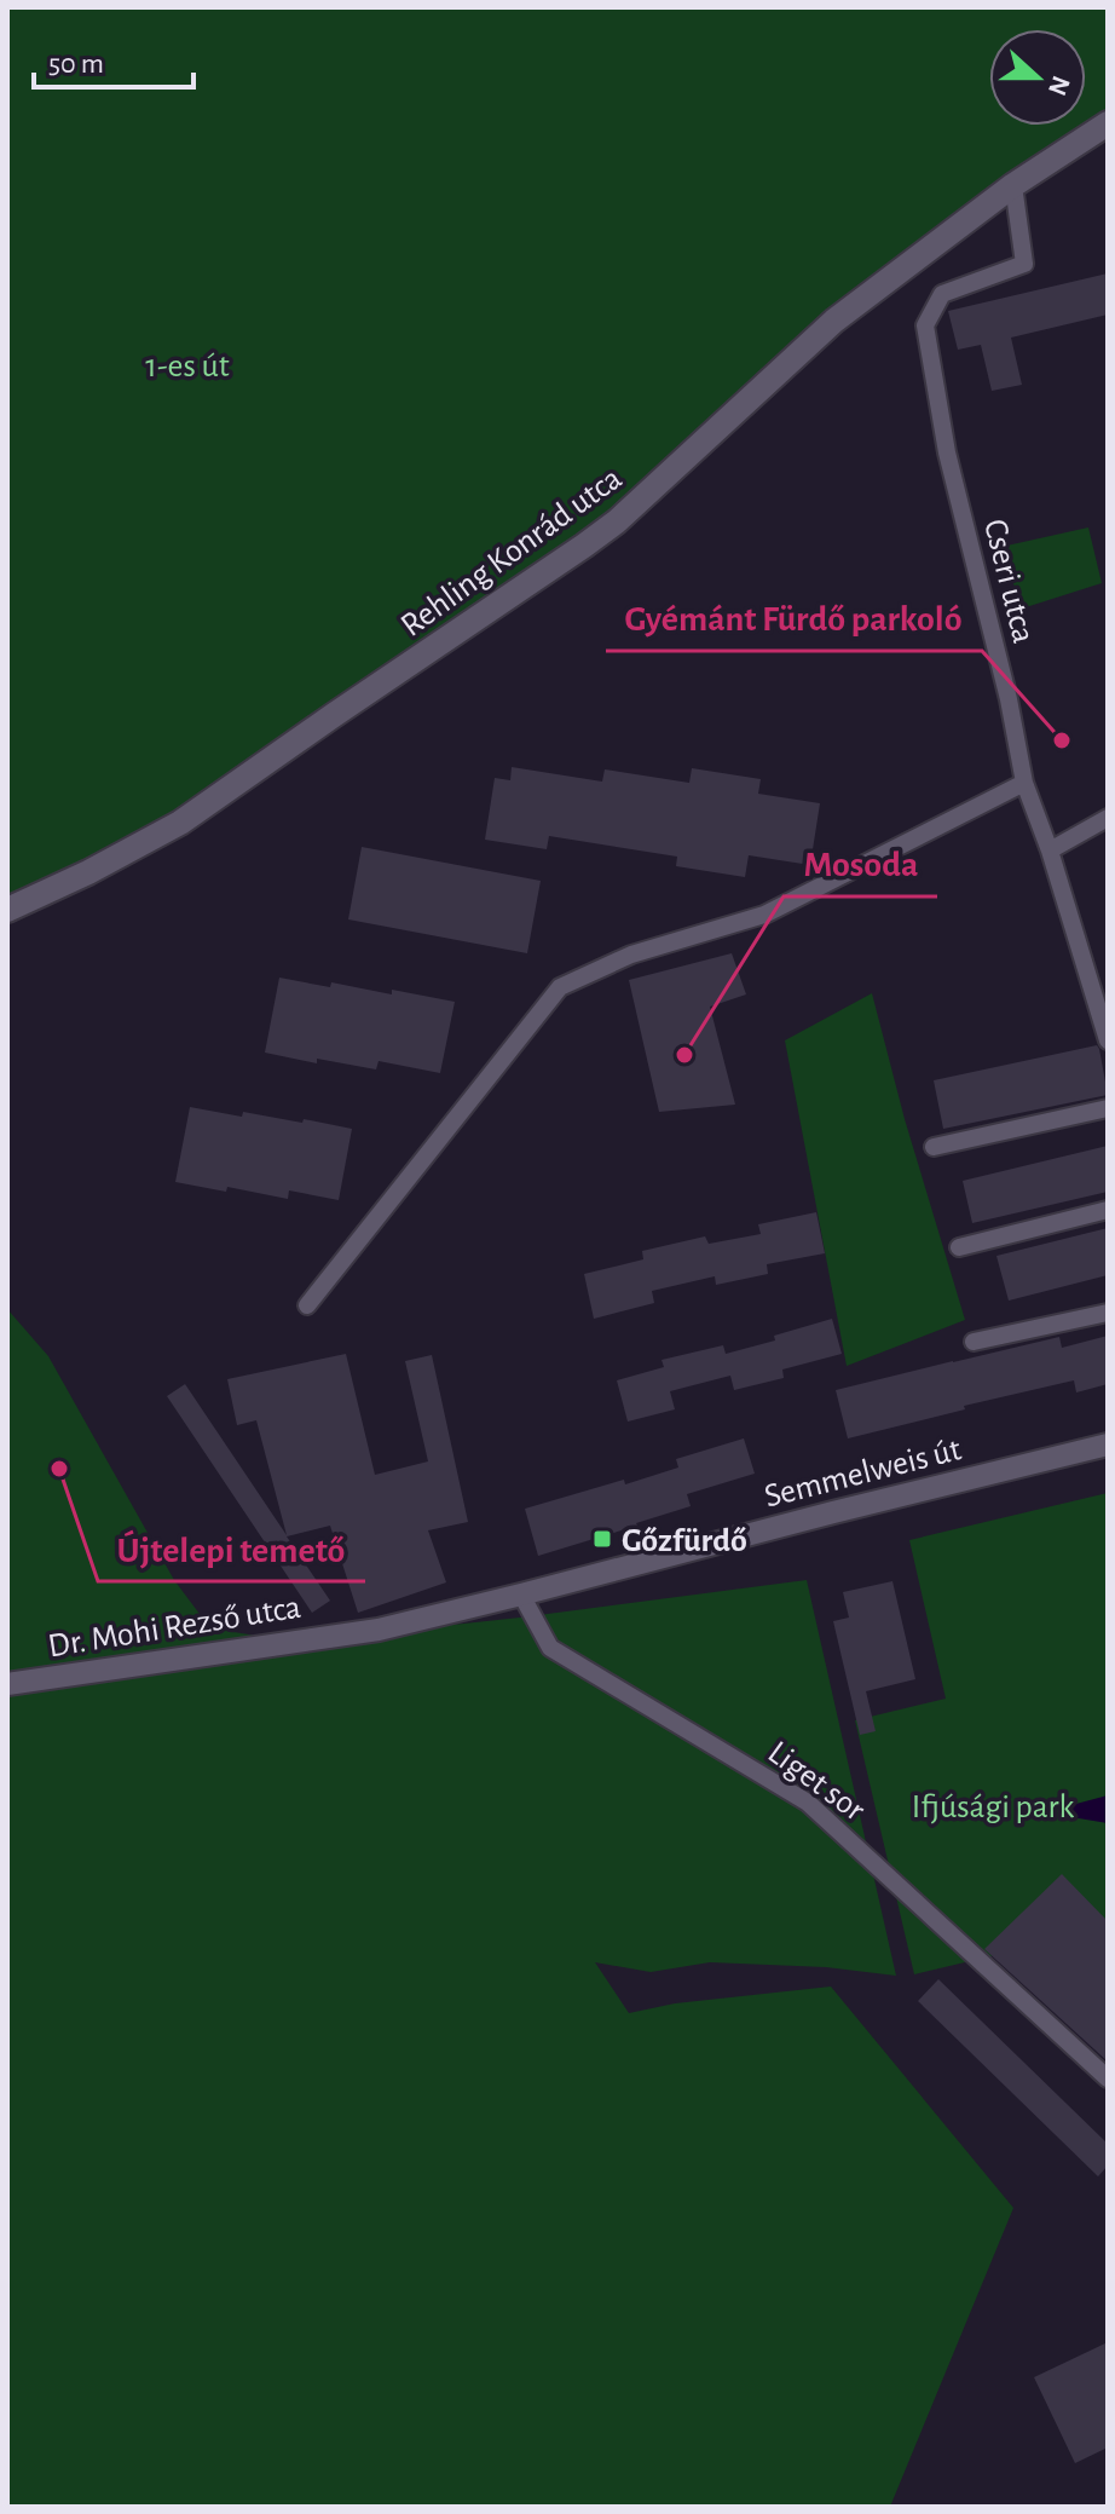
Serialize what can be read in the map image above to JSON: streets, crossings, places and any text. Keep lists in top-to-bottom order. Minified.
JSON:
{"streets":{"main road":["Rehling Konrád utca"],"street":["Cseri utca","Semmelweis út","Dr. Mohi Rezső utca","Liget sor"]},"crossings":[["Rehling Konrád utca","Cseri utca"],["Semmelweis út","Dr. Mohi Rezső utca"],["Semmelweis út","Liget sor"],["Dr. Mohi Rezső utca","Liget sor"]],"parks":["1-es út","Ifjúsági park"],"places":{"other":["Gyémánt Fürdő parkoló","Mosoda","Újtelepi temető"],"transit":["Gőzfürdő"]},"scale_bar":"50 m","north":"right"}
